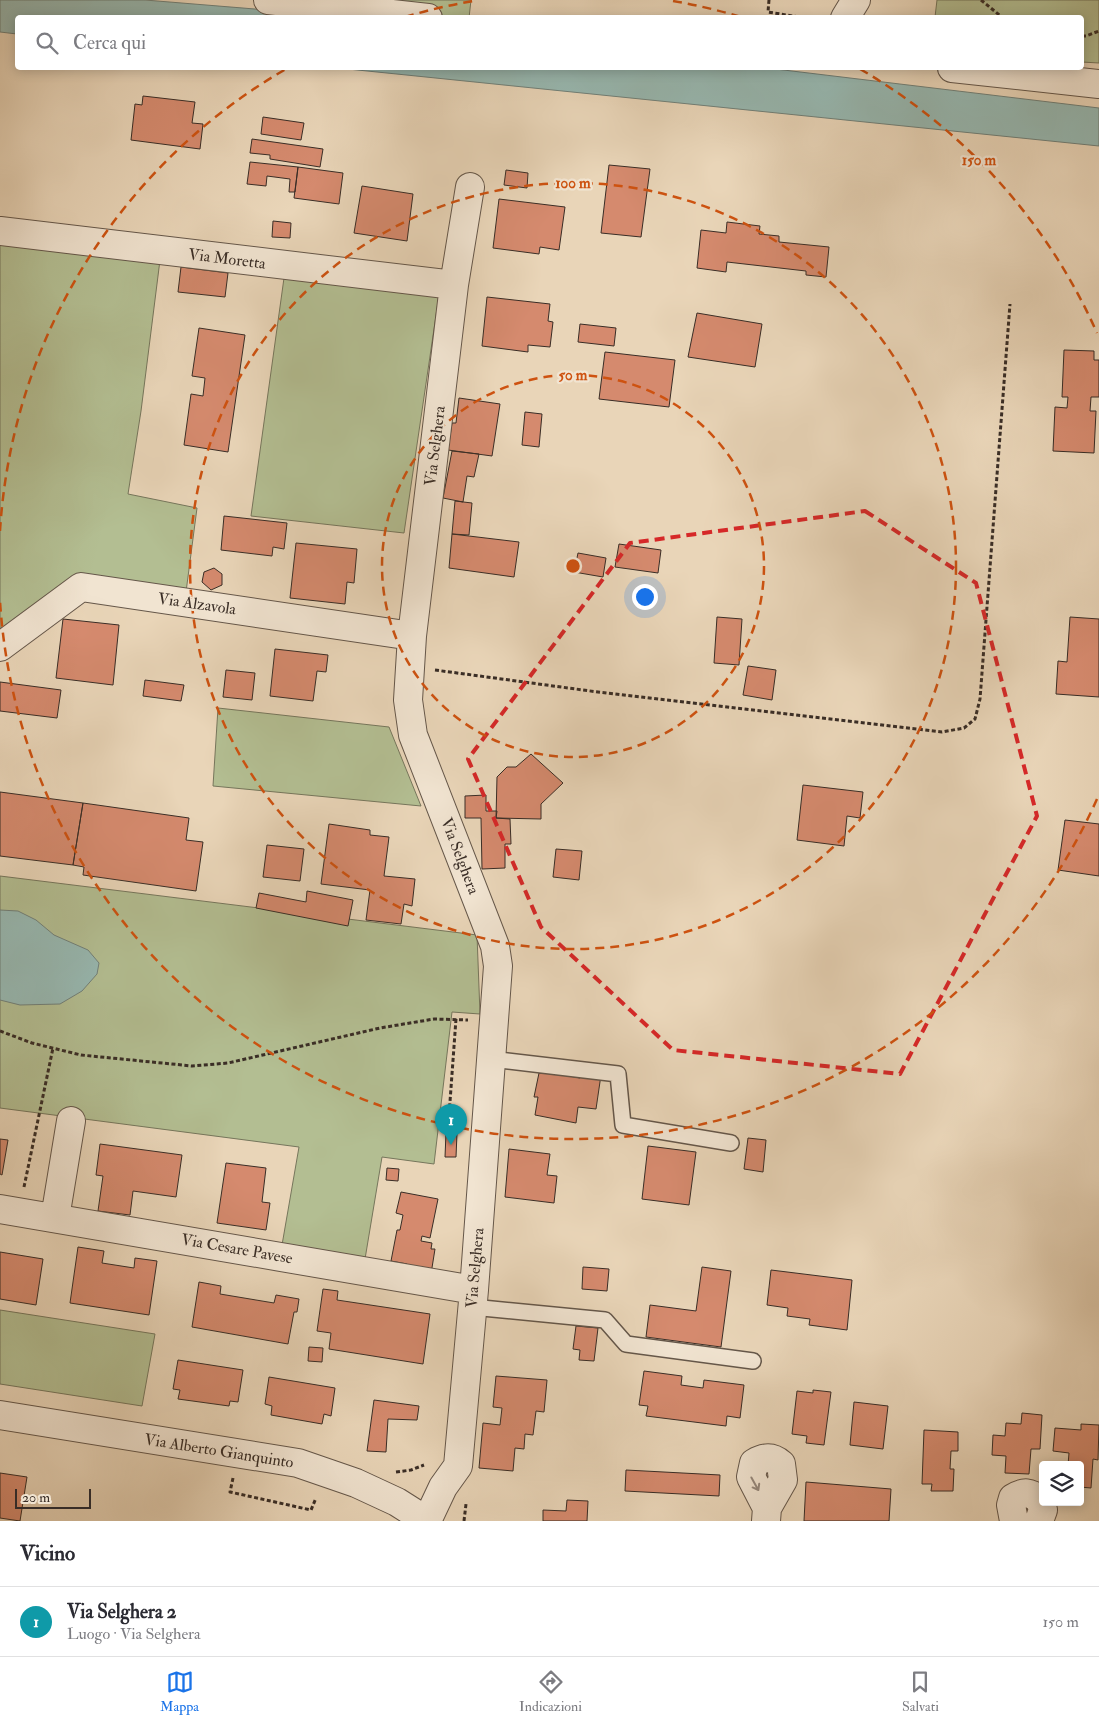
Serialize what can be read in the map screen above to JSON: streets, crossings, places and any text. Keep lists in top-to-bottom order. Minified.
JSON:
{"streets":{"street":["Via Moretta","Via Selghera","Via Alzavola","Via Cesare Pavese","Via Alberto Gianquinto"]},"crossings":[["Via Moretta","Via Selghera"],["Via Selghera","Via Alzavola"],["Via Selghera","Via Cesare Pavese"],["Via Selghera","Via Alberto Gianquinto"]],"scale_bar":"20 m","page":{"search":"Cerca qui","pins":"1","scale":"20 m","heading":"Vicino","list":[{"mark":"1","name":"Via Selghera 2","note":"Luogo · Via Selghera","value":"150 m"}],"nav":["Mappa","Indicazioni","Salvati"]},"rings":["150 m","100 m","50 m"]}
